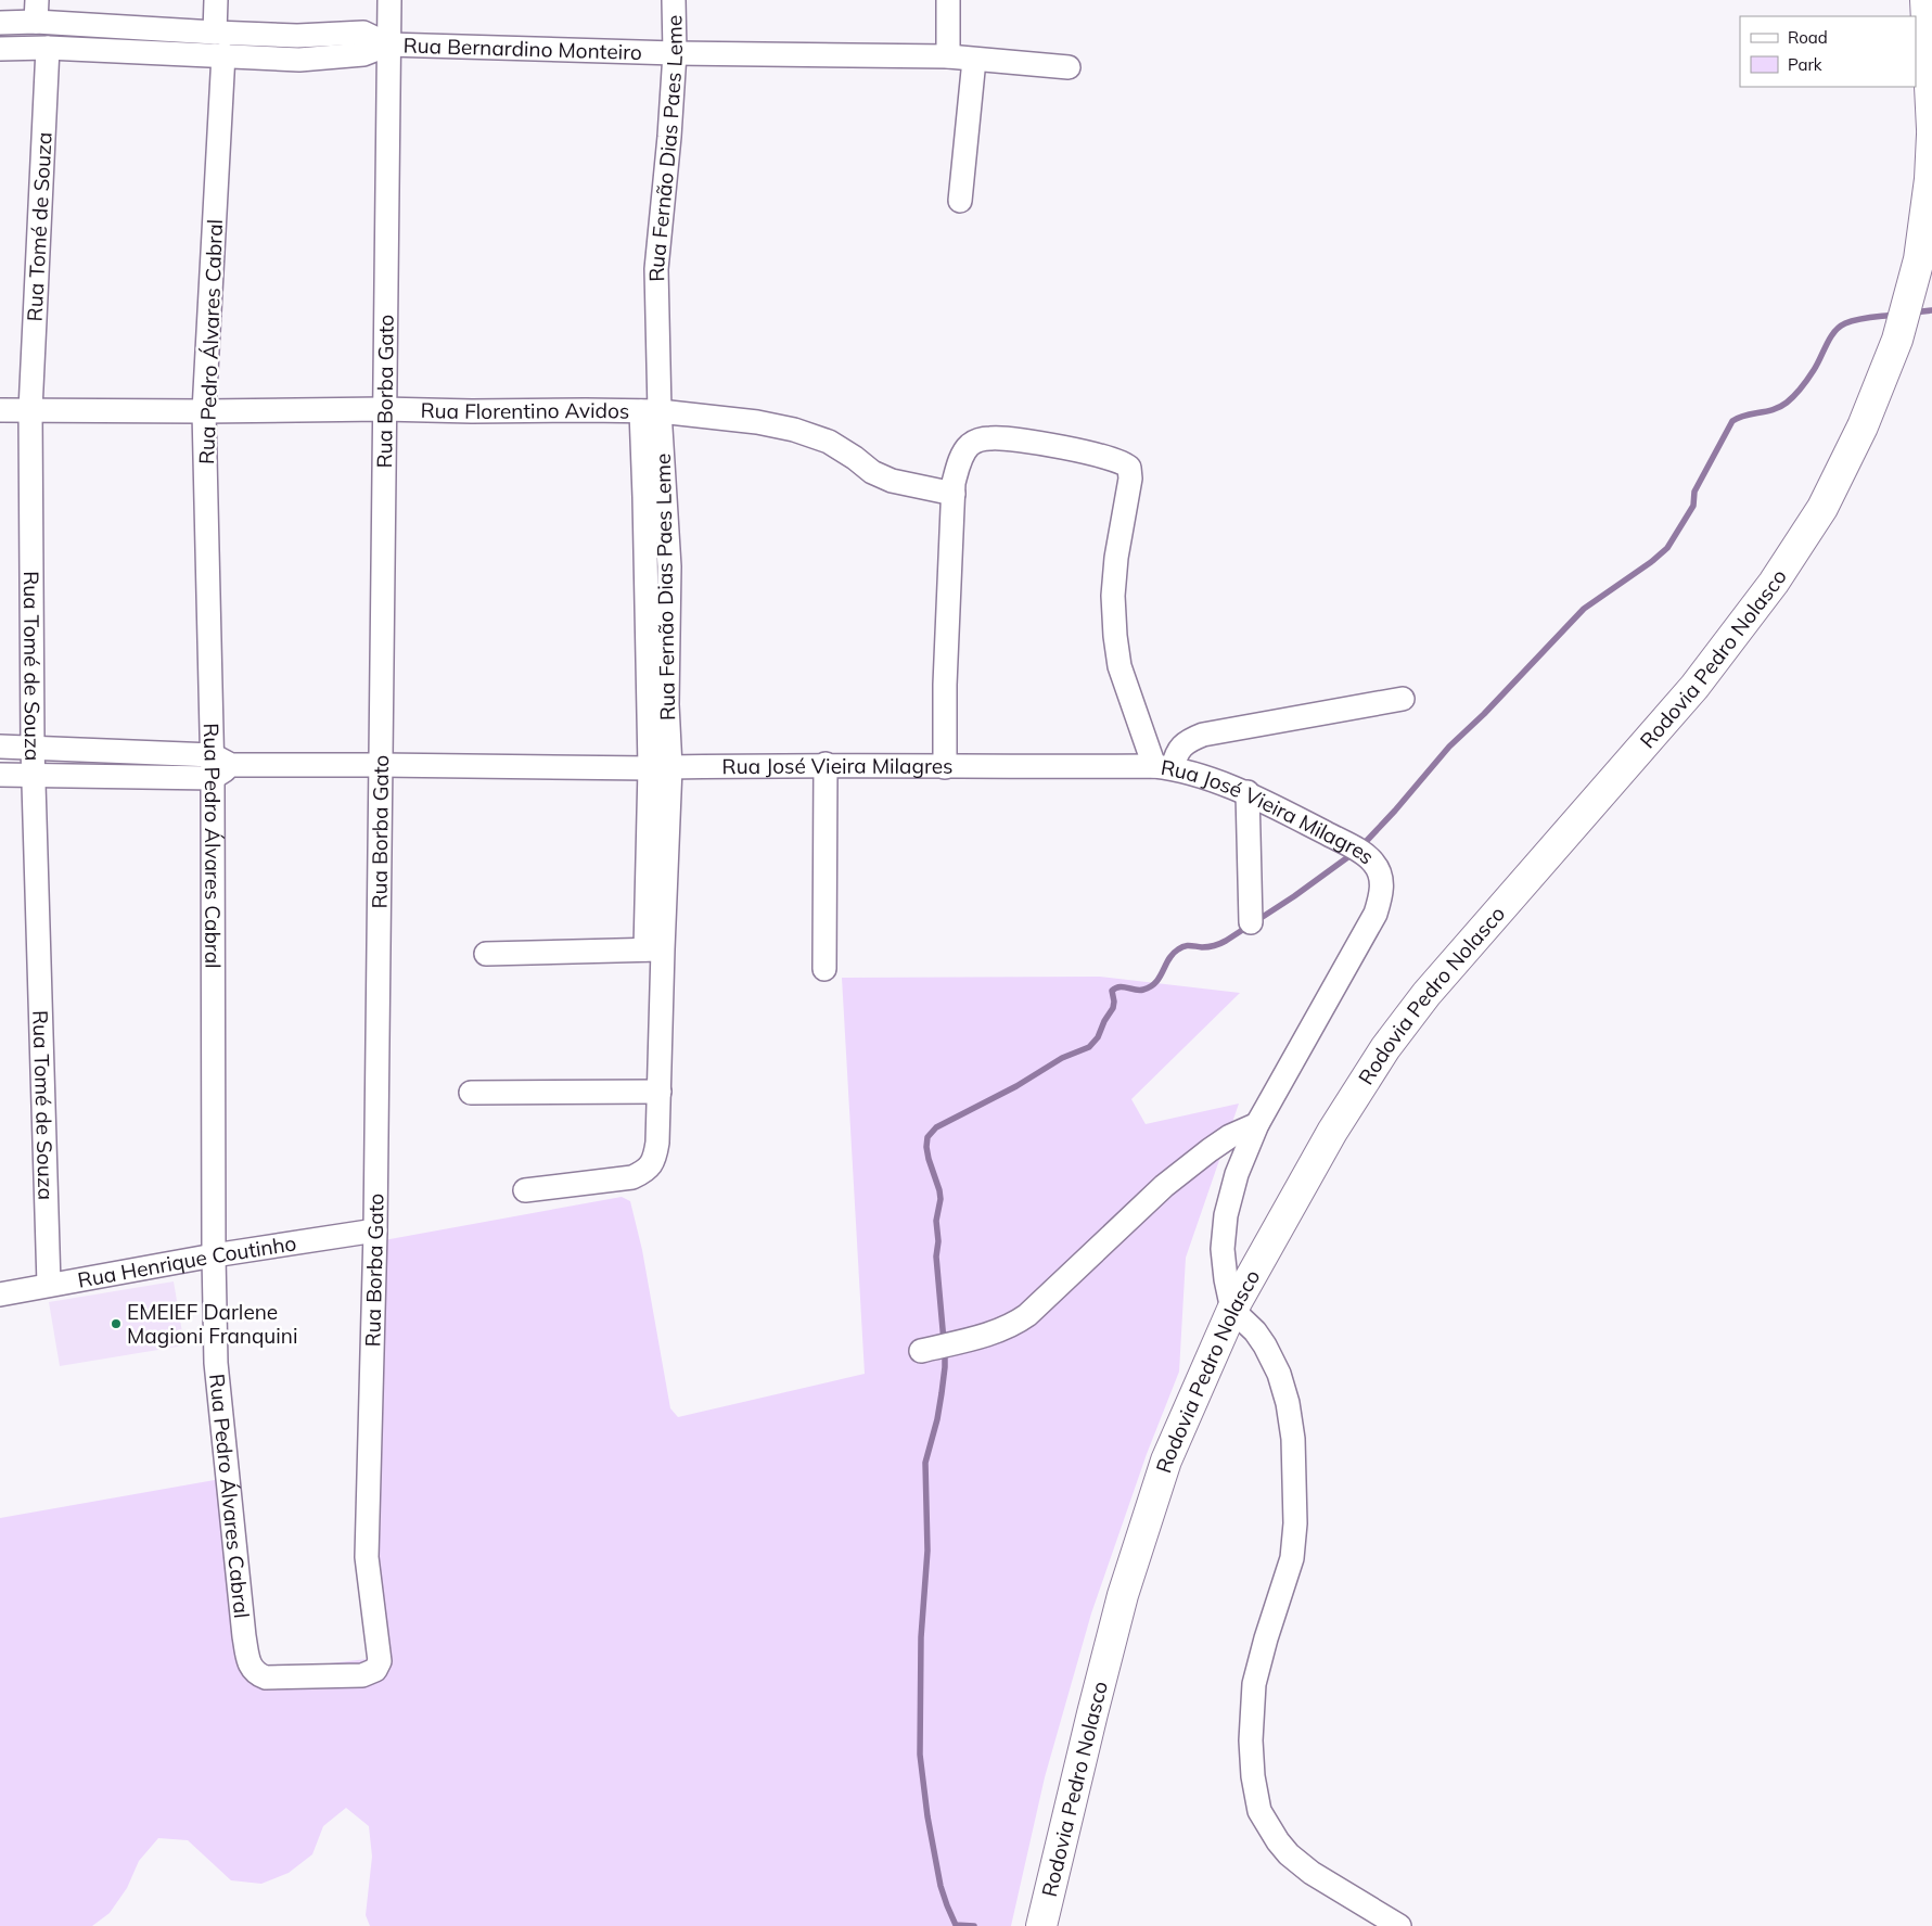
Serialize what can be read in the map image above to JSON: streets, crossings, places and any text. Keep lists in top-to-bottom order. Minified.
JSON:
{"streets":{"highway":["Rodovia Pedro Nolasco"],"street":["Rua Bernardino Monteiro","Rua Fernão Dias Paes Leme","Rua Tomé de Souza","Rua Pedro Álvares Cabral","Rua Borba Gato","Rua Florentino Avidos","Rua José Vieira Milagres","Rua Henrique Coutinho"]},"crossings":[["Rua Bernardino Monteiro","Rua Fernão Dias Paes Leme"],["Rua Bernardino Monteiro","Rua Tomé de Souza"],["Rua Bernardino Monteiro","Rua Pedro Álvares Cabral"],["Rua Bernardino Monteiro","Rua Borba Gato"],["Rua Fernão Dias Paes Leme","Rua Florentino Avidos"],["Rua Fernão Dias Paes Leme","Rua José Vieira Milagres"],["Rua Tomé de Souza","Rua Florentino Avidos"],["Rua Tomé de Souza","Rua José Vieira Milagres"],["Rua Tomé de Souza","Rua Henrique Coutinho"],["Rua Pedro Álvares Cabral","Rua Borba Gato"],["Rua Pedro Álvares Cabral","Rua Florentino Avidos"],["Rua Pedro Álvares Cabral","Rua José Vieira Milagres"],["Rua Pedro Álvares Cabral","Rua Henrique Coutinho"],["Rua Borba Gato","Rua Florentino Avidos"],["Rua Borba Gato","Rua José Vieira Milagres"],["Rua Borba Gato","Rua Henrique Coutinho"],["Rodovia Pedro Nolasco","Rua José Vieira Milagres"]],"places":["EMEIEF Darlene Magioni Franquini"],"legend":["Road","Park"]}
